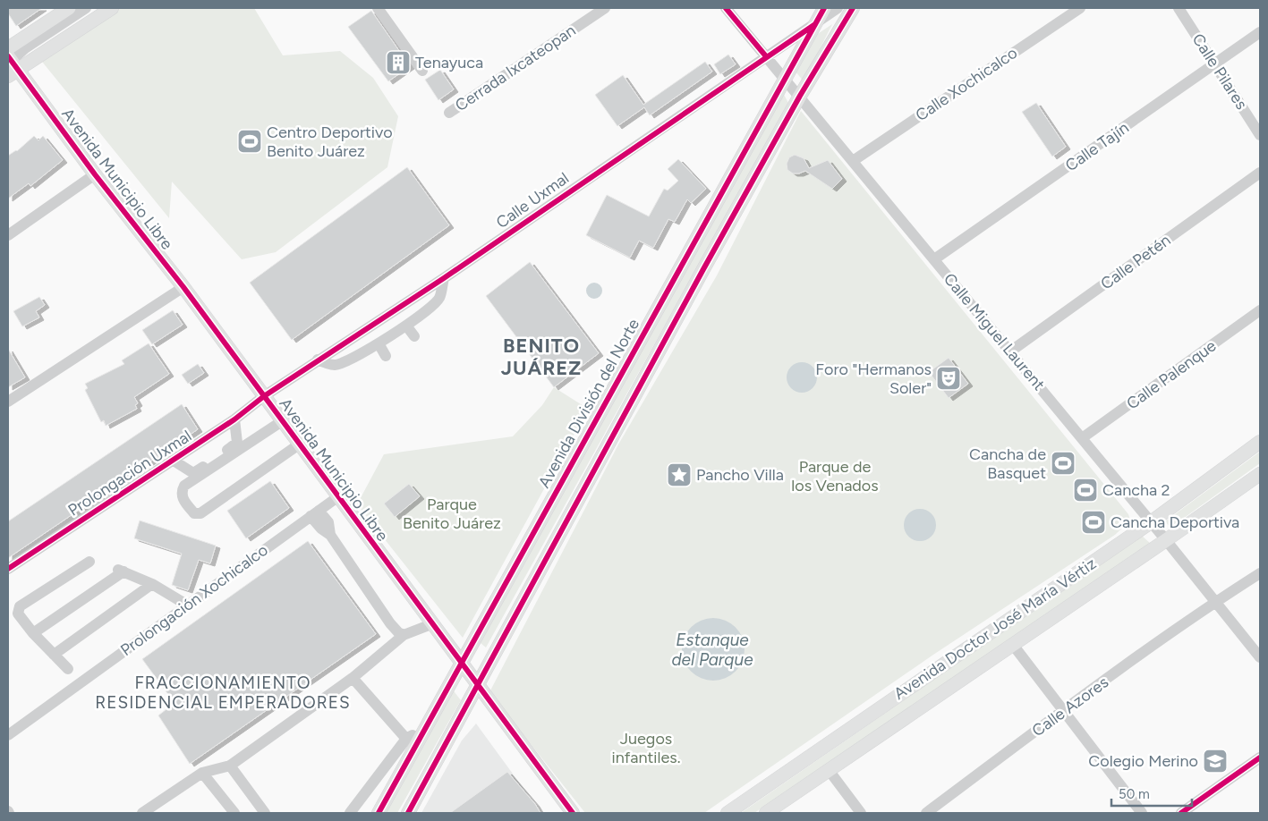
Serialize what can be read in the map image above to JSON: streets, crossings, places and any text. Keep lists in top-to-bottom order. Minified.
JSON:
{"streets":{"main road":["Avenida Municipio Libre","Avenida División del Norte","Avenida Doctor José María Vértiz"],"street":["Cerrada Ixcateopan","Calle Pilares","Calle Xochicalco","Calle Tajín","Calle Uxmal","Calle Petén","Calle Miguel Laurent","Calle Palenque","Prolongación Uxmal","Prolongación Xochicalco","Calle Azores"]},"crossings":[["Calle Pilares","Calle Tajín"],["Calle Xochicalco","Calle Miguel Laurent"],["Calle Tajín","Calle Miguel Laurent"],["Avenida Municipio Libre","Calle Uxmal"],["Avenida Municipio Libre","Avenida División del Norte"],["Avenida Municipio Libre","Prolongación Uxmal"],["Avenida Municipio Libre","Prolongación Xochicalco"],["Calle Uxmal","Calle Miguel Laurent"],["Calle Uxmal","Avenida División del Norte"],["Calle Uxmal","Prolongación Uxmal"],["Calle Petén","Calle Miguel Laurent"],["Calle Miguel Laurent","Calle Palenque"],["Calle Miguel Laurent","Avenida División del Norte"],["Calle Miguel Laurent","Avenida Doctor José María Vértiz"],["Calle Miguel Laurent","Calle Azores"]],"districts":["BENITO JUÁREZ","FRACCIONAMIENTO RESIDENCIAL EMPERADORES"],"water":["Estanque del Parque"],"parks":["Parque de los Venados","Parque Benito Juárez","Juegos infantiles."],"places":{"building":["Tenayuca"],"sports":["Centro Deportivo Benito Juárez","Cancha de Basquet","Cancha 2","Cancha Deportiva"],"theatre":["Foro \"Hermanos Soler\""],"place":["Pancho Villa"],"school or university":["Colegio Merino"]},"scale_bar":"50 m"}
